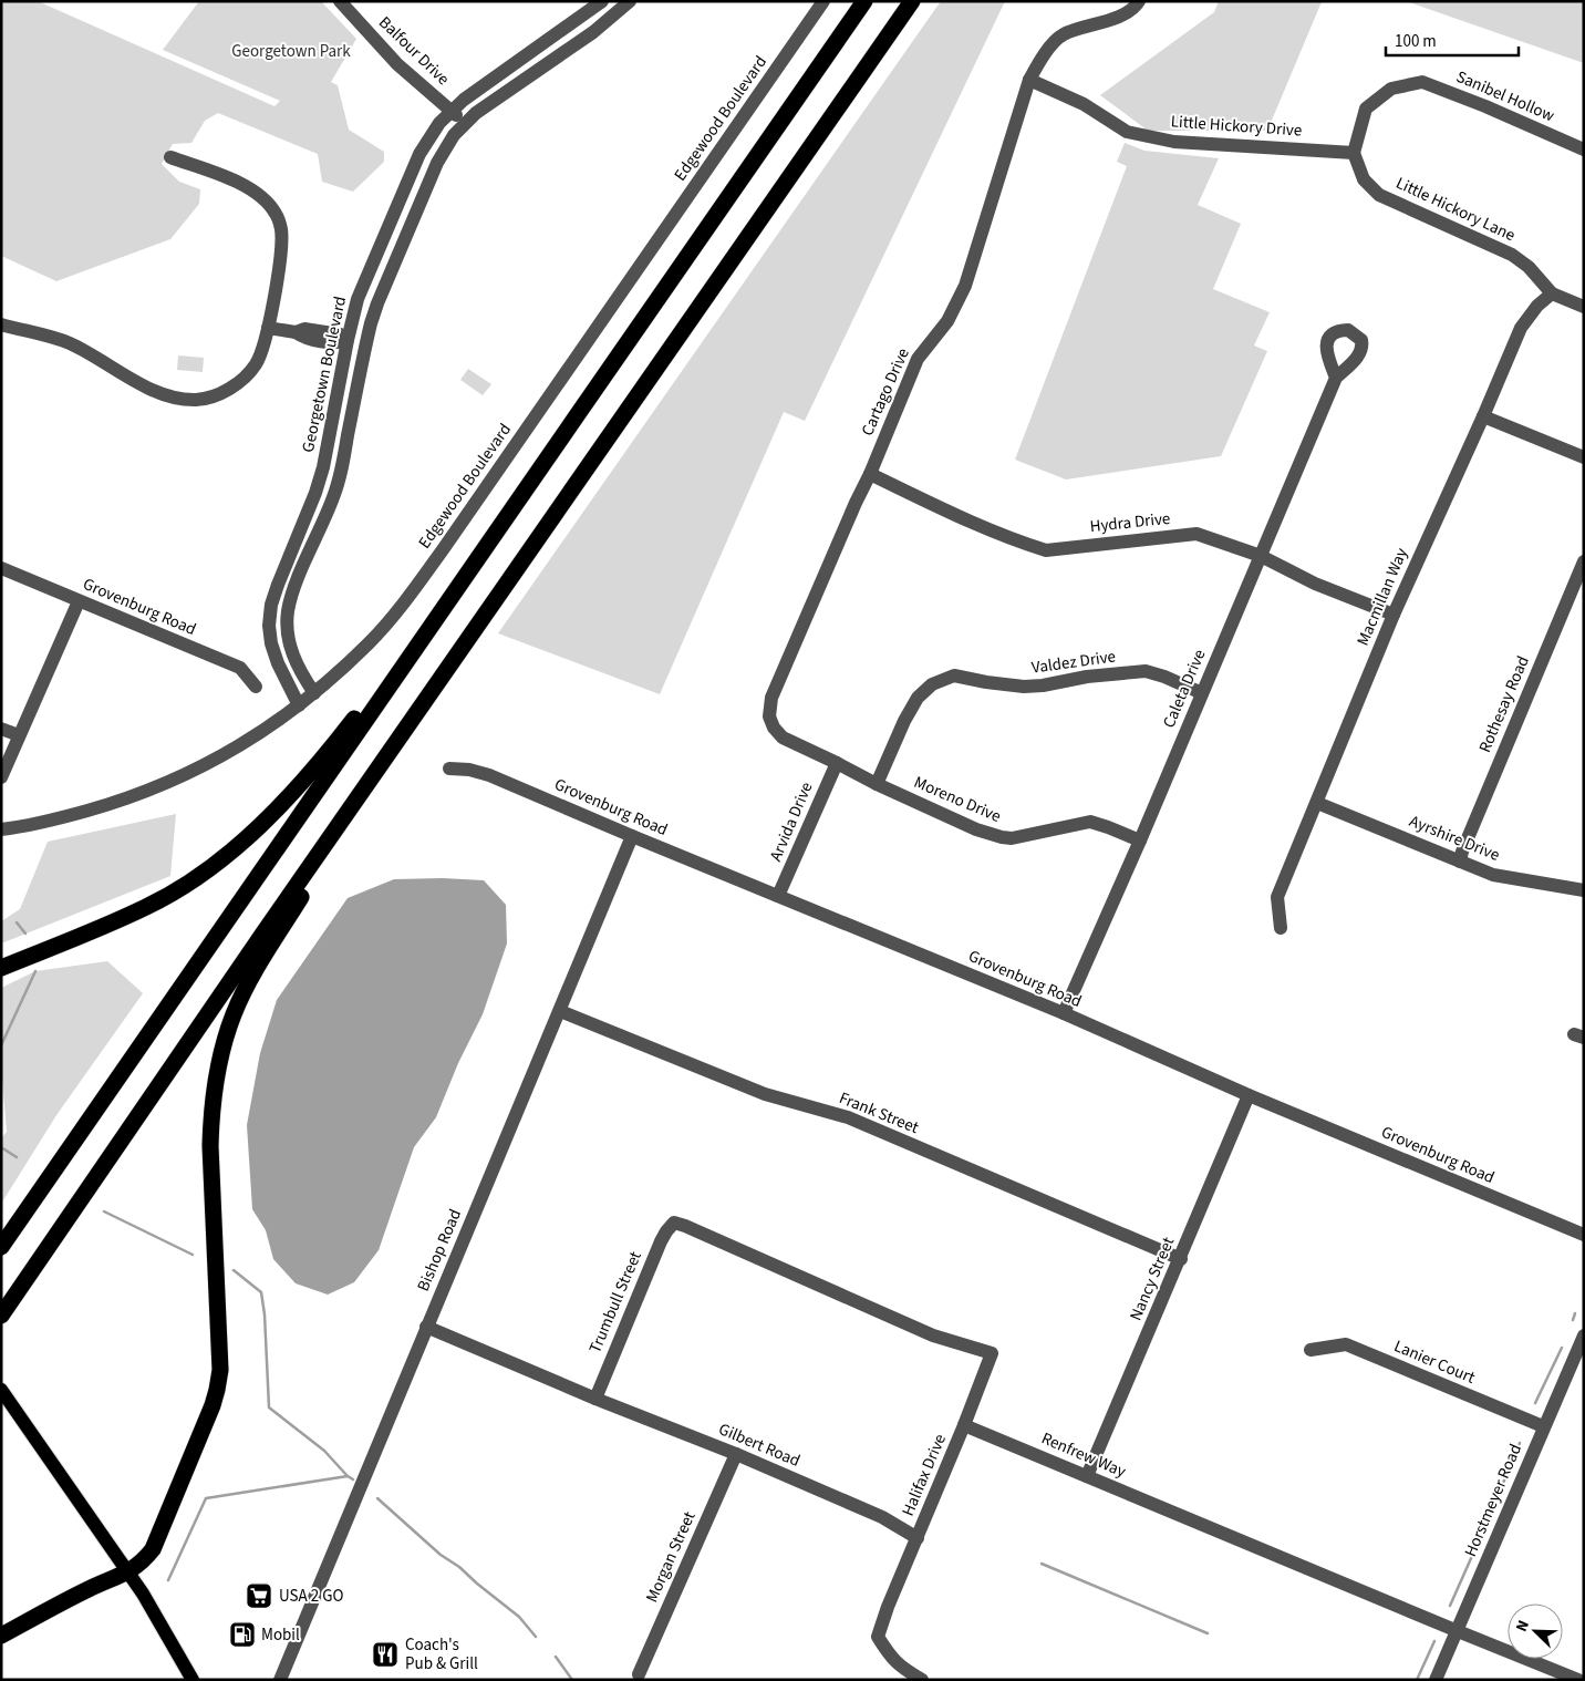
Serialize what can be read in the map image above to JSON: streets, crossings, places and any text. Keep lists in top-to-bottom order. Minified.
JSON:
{"streets":{"street":["Balfour Drive","Sanibel Hollow","Edgewood Boulevard","Little Hickory Drive","Little Hickory Lane","Georgetown Boulevard","Cartago Drive","Hydra Drive","Macmillan Way","Grovenburg Road","Valdez Drive","Caleta Drive","Rothesay Road","Moreno Drive","Arvida Drive","Ayrshire Drive","Frank Street","Bishop Road","Nancy Street","Trumbull Street","Lanier Court","Gilbert Road","Renfrew Way","Halifax Drive","Horstmeyer Road","Morgan Street"]},"crossings":[["Balfour Drive","Georgetown Boulevard"],["Sanibel Hollow","Little Hickory Drive"],["Sanibel Hollow","Little Hickory Lane"],["Edgewood Boulevard","Georgetown Boulevard"],["Little Hickory Drive","Little Hickory Lane"],["Little Hickory Drive","Cartago Drive"],["Little Hickory Lane","Macmillan Way"],["Cartago Drive","Hydra Drive"],["Cartago Drive","Moreno Drive"],["Hydra Drive","Macmillan Way"],["Hydra Drive","Caleta Drive"],["Macmillan Way","Ayrshire Drive"],["Grovenburg Road","Caleta Drive"],["Grovenburg Road","Arvida Drive"],["Grovenburg Road","Bishop Road"],["Grovenburg Road","Nancy Street"],["Valdez Drive","Caleta Drive"],["Valdez Drive","Moreno Drive"],["Caleta Drive","Moreno Drive"],["Rothesay Road","Ayrshire Drive"],["Moreno Drive","Arvida Drive"],["Frank Street","Bishop Road"],["Frank Street","Nancy Street"],["Bishop Road","Gilbert Road"],["Nancy Street","Renfrew Way"],["Trumbull Street","Gilbert Road"],["Trumbull Street","Renfrew Way"],["Trumbull Street","Halifax Drive"],["Lanier Court","Horstmeyer Road"],["Gilbert Road","Halifax Drive"],["Gilbert Road","Morgan Street"],["Renfrew Way","Halifax Drive"],["Renfrew Way","Horstmeyer Road"]],"parks":["Georgetown Park"],"places":{"supermarket":["USA 2 GO"],"fuel station":["Mobil"],"restaurant":["Coach's Pub & Grill"]},"scale_bar":"100 m","north":"top left"}
